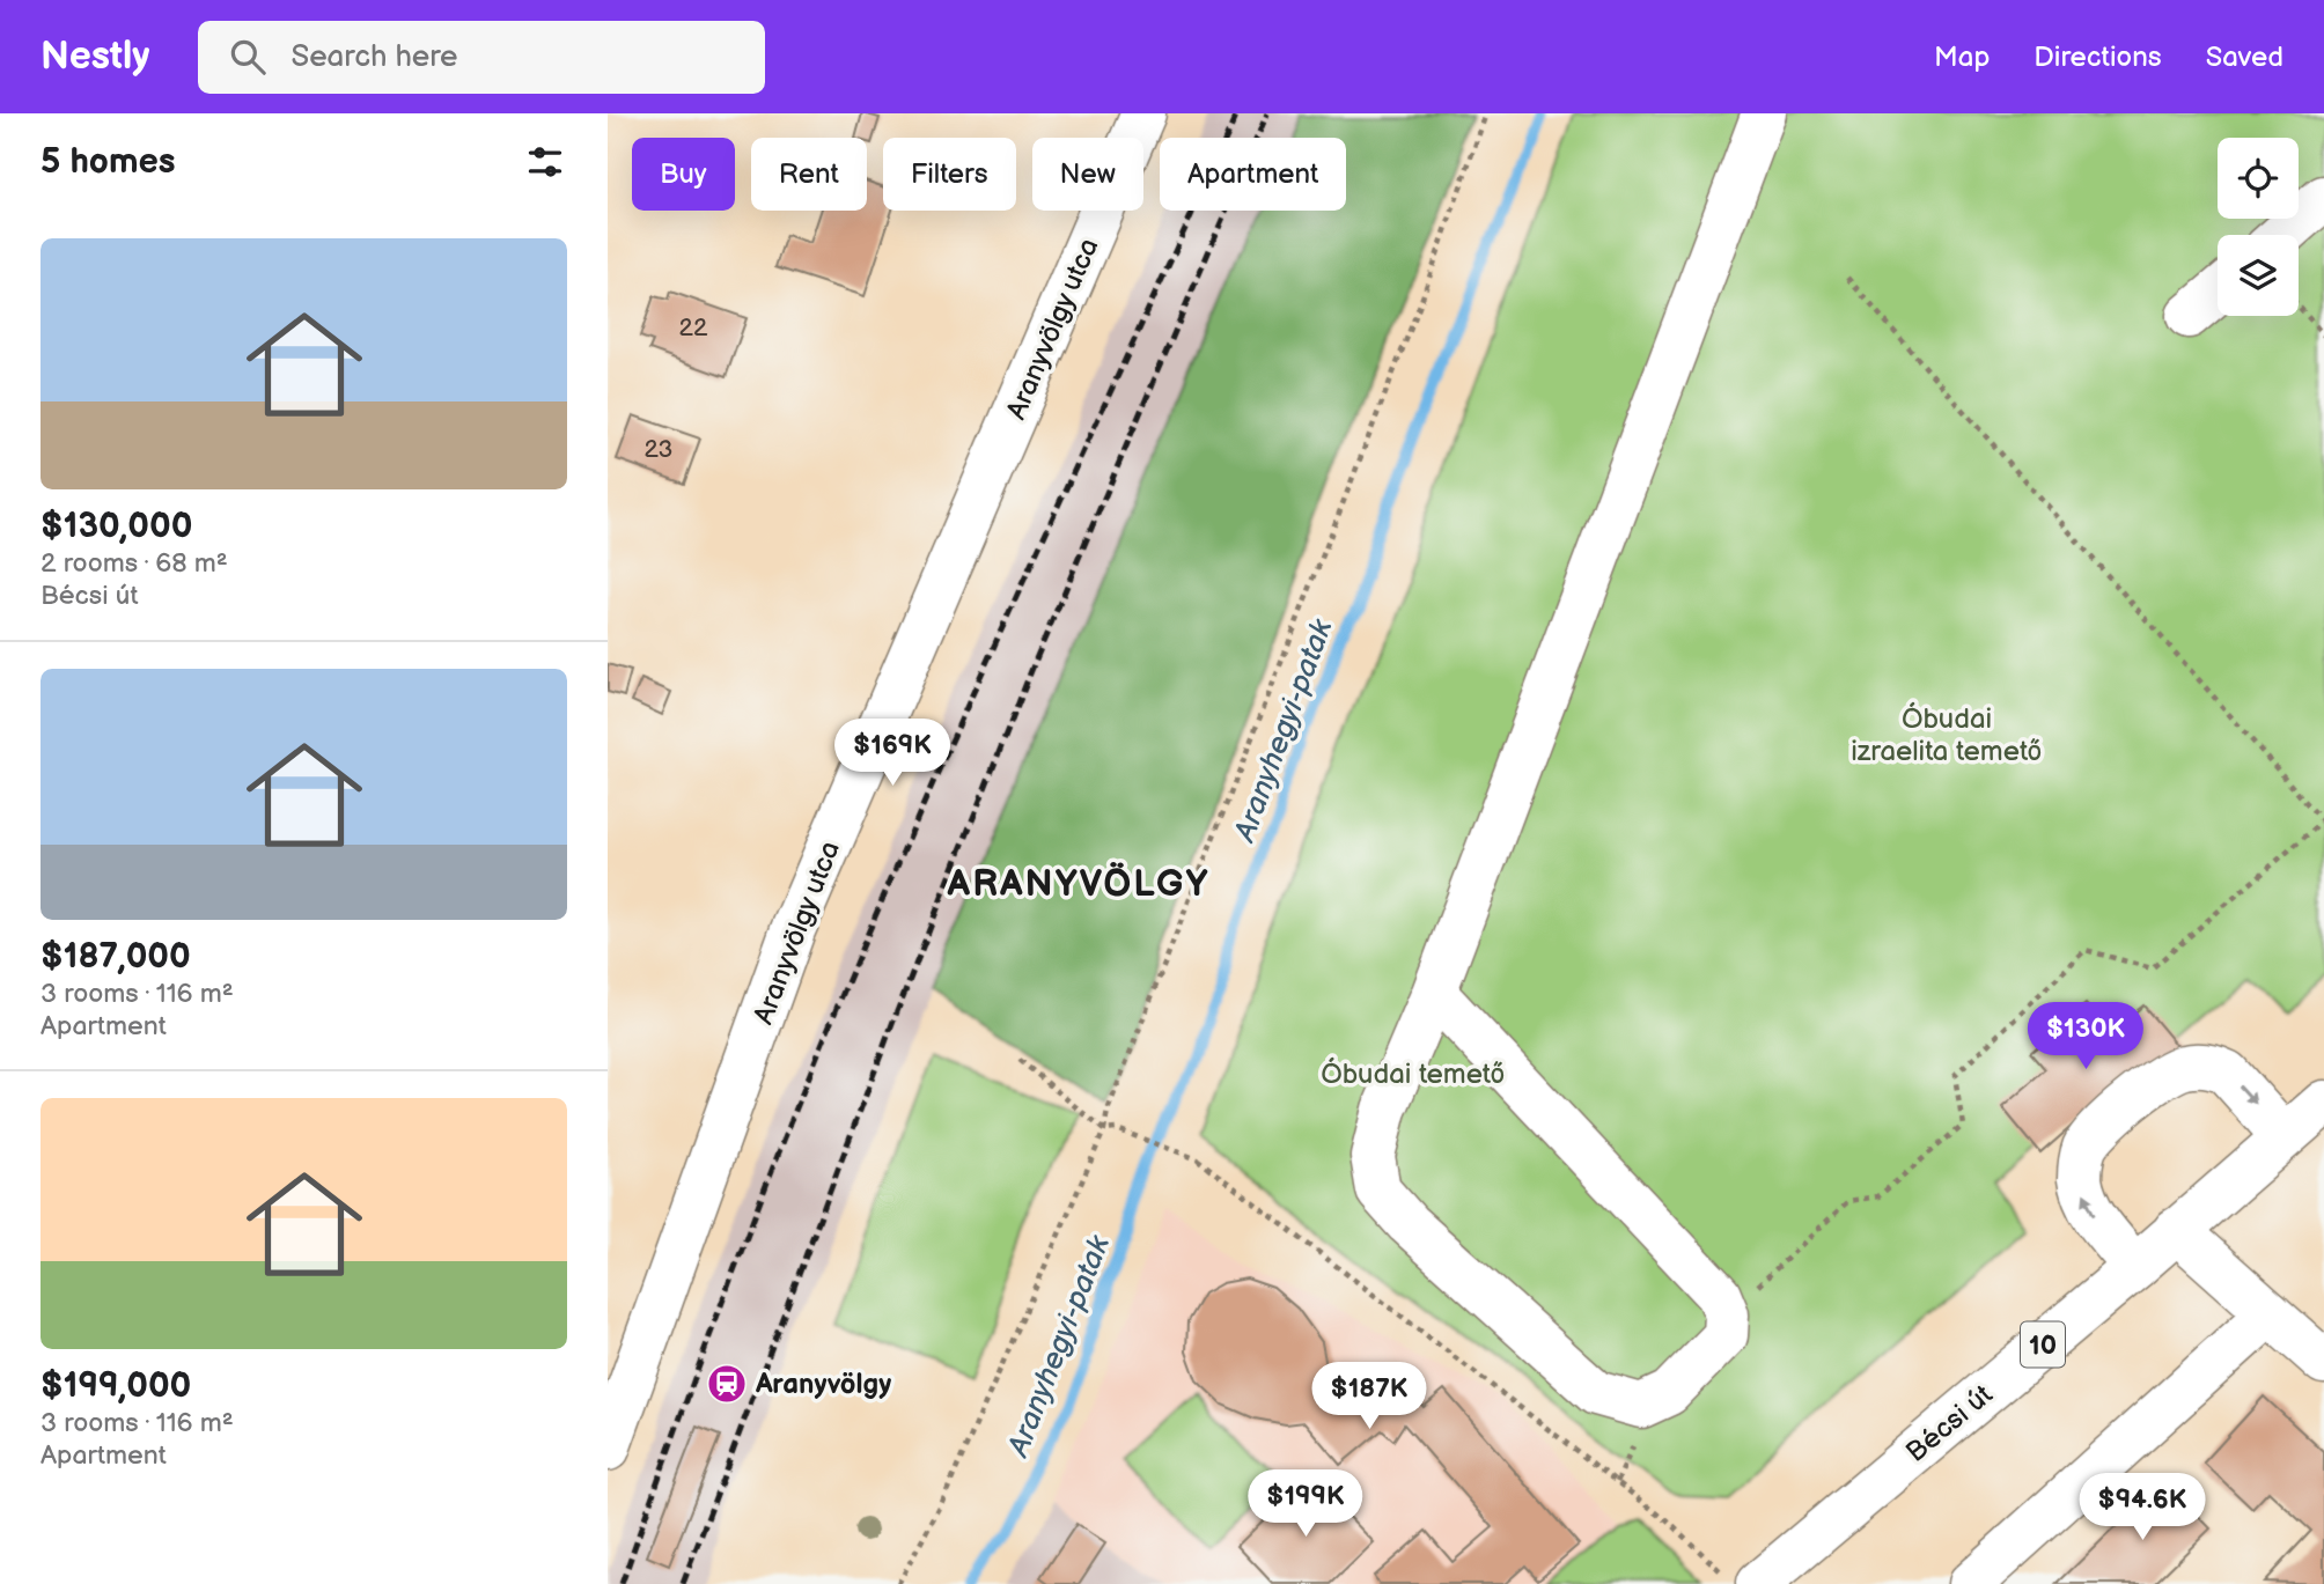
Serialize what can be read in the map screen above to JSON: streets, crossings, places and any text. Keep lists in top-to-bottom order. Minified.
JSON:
{"streets":{"street":["Aranyvölgy utca","10","Bécsi út"]},"districts":["ARANYVÖLGY"],"water":["Aranyhegyi-patak"],"parks":["Óbudai izraelita temető","Óbudai temető"],"places":{"station":["Aranyvölgy"]},"house_numbers":["22","23"],"page":{"header":"Nestly","search":"Search here","nav":["Map","Directions","Saved"],"heading":"5 homes","chip":["Buy","Rent","Filters","New","Apartment"],"list":[{"name":"$130,000","note":"2 rooms · 68 m² · Bécsi út"},{"name":"$187,000","note":"3 rooms · 116 m² · Apartment"},{"name":"$199,000","note":"3 rooms · 116 m² · Apartment"}],"price":["$169K","$130K","$187K","$199K","$94.6K"]}}
